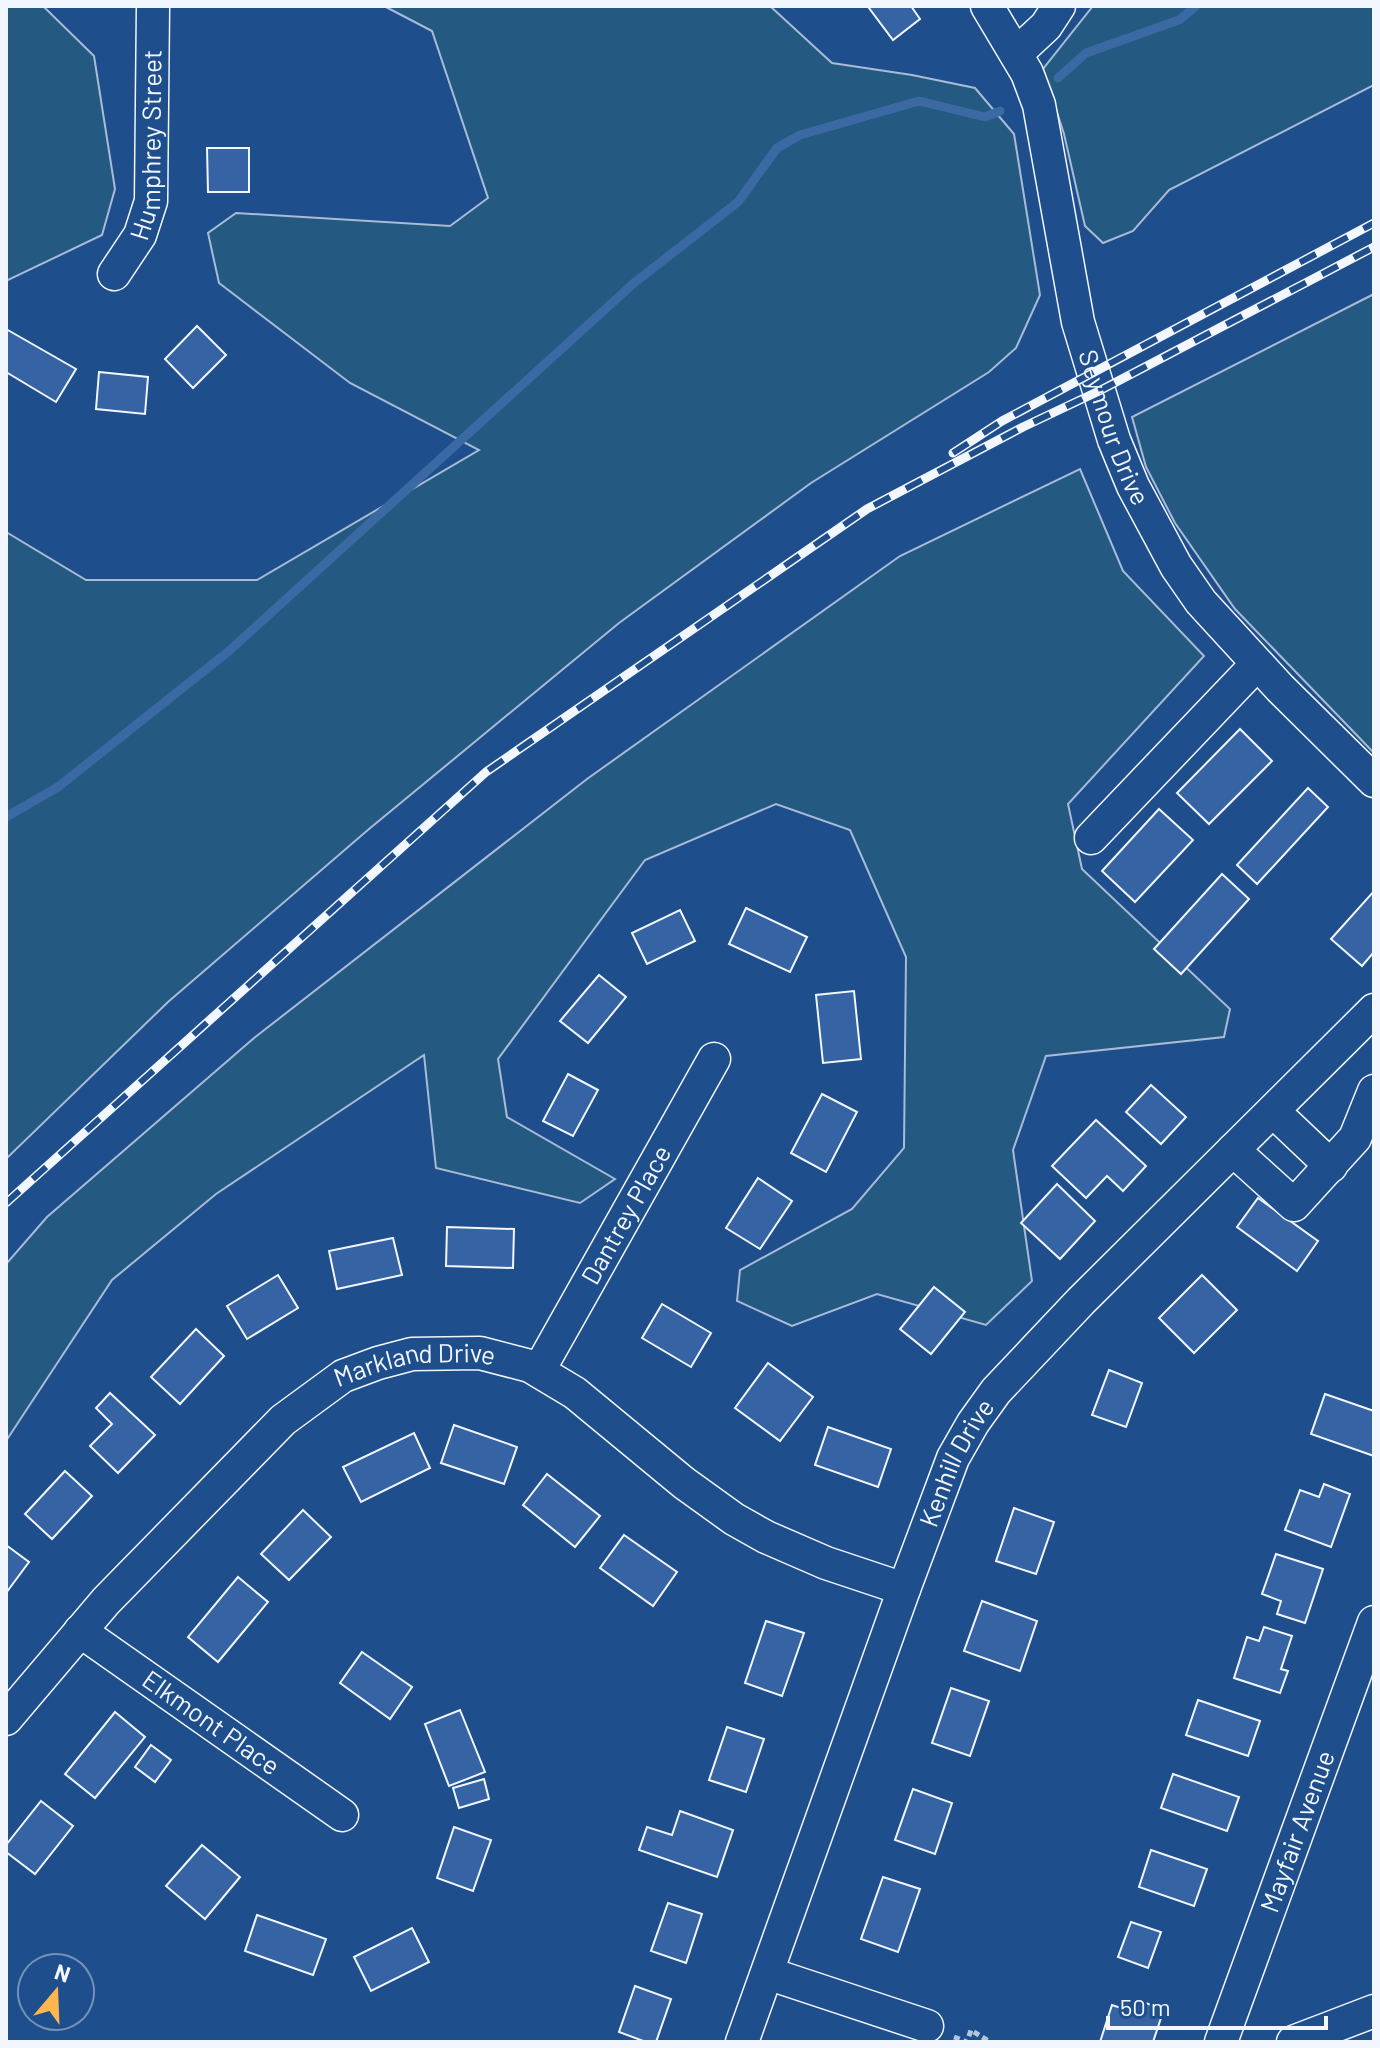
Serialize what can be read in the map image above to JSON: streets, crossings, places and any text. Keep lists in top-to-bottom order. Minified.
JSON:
{"streets":{"street":["Humphrey Street","Seymour Drive","Dantrey Place","Markland Drive","Kenhill Drive","Elkmont Place","Mayfair Avenue"]},"crossings":[["Dantrey Place","Markland Drive"],["Markland Drive","Kenhill Drive"],["Markland Drive","Elkmont Place"]],"scale_bar":"50 m","north":"top"}
